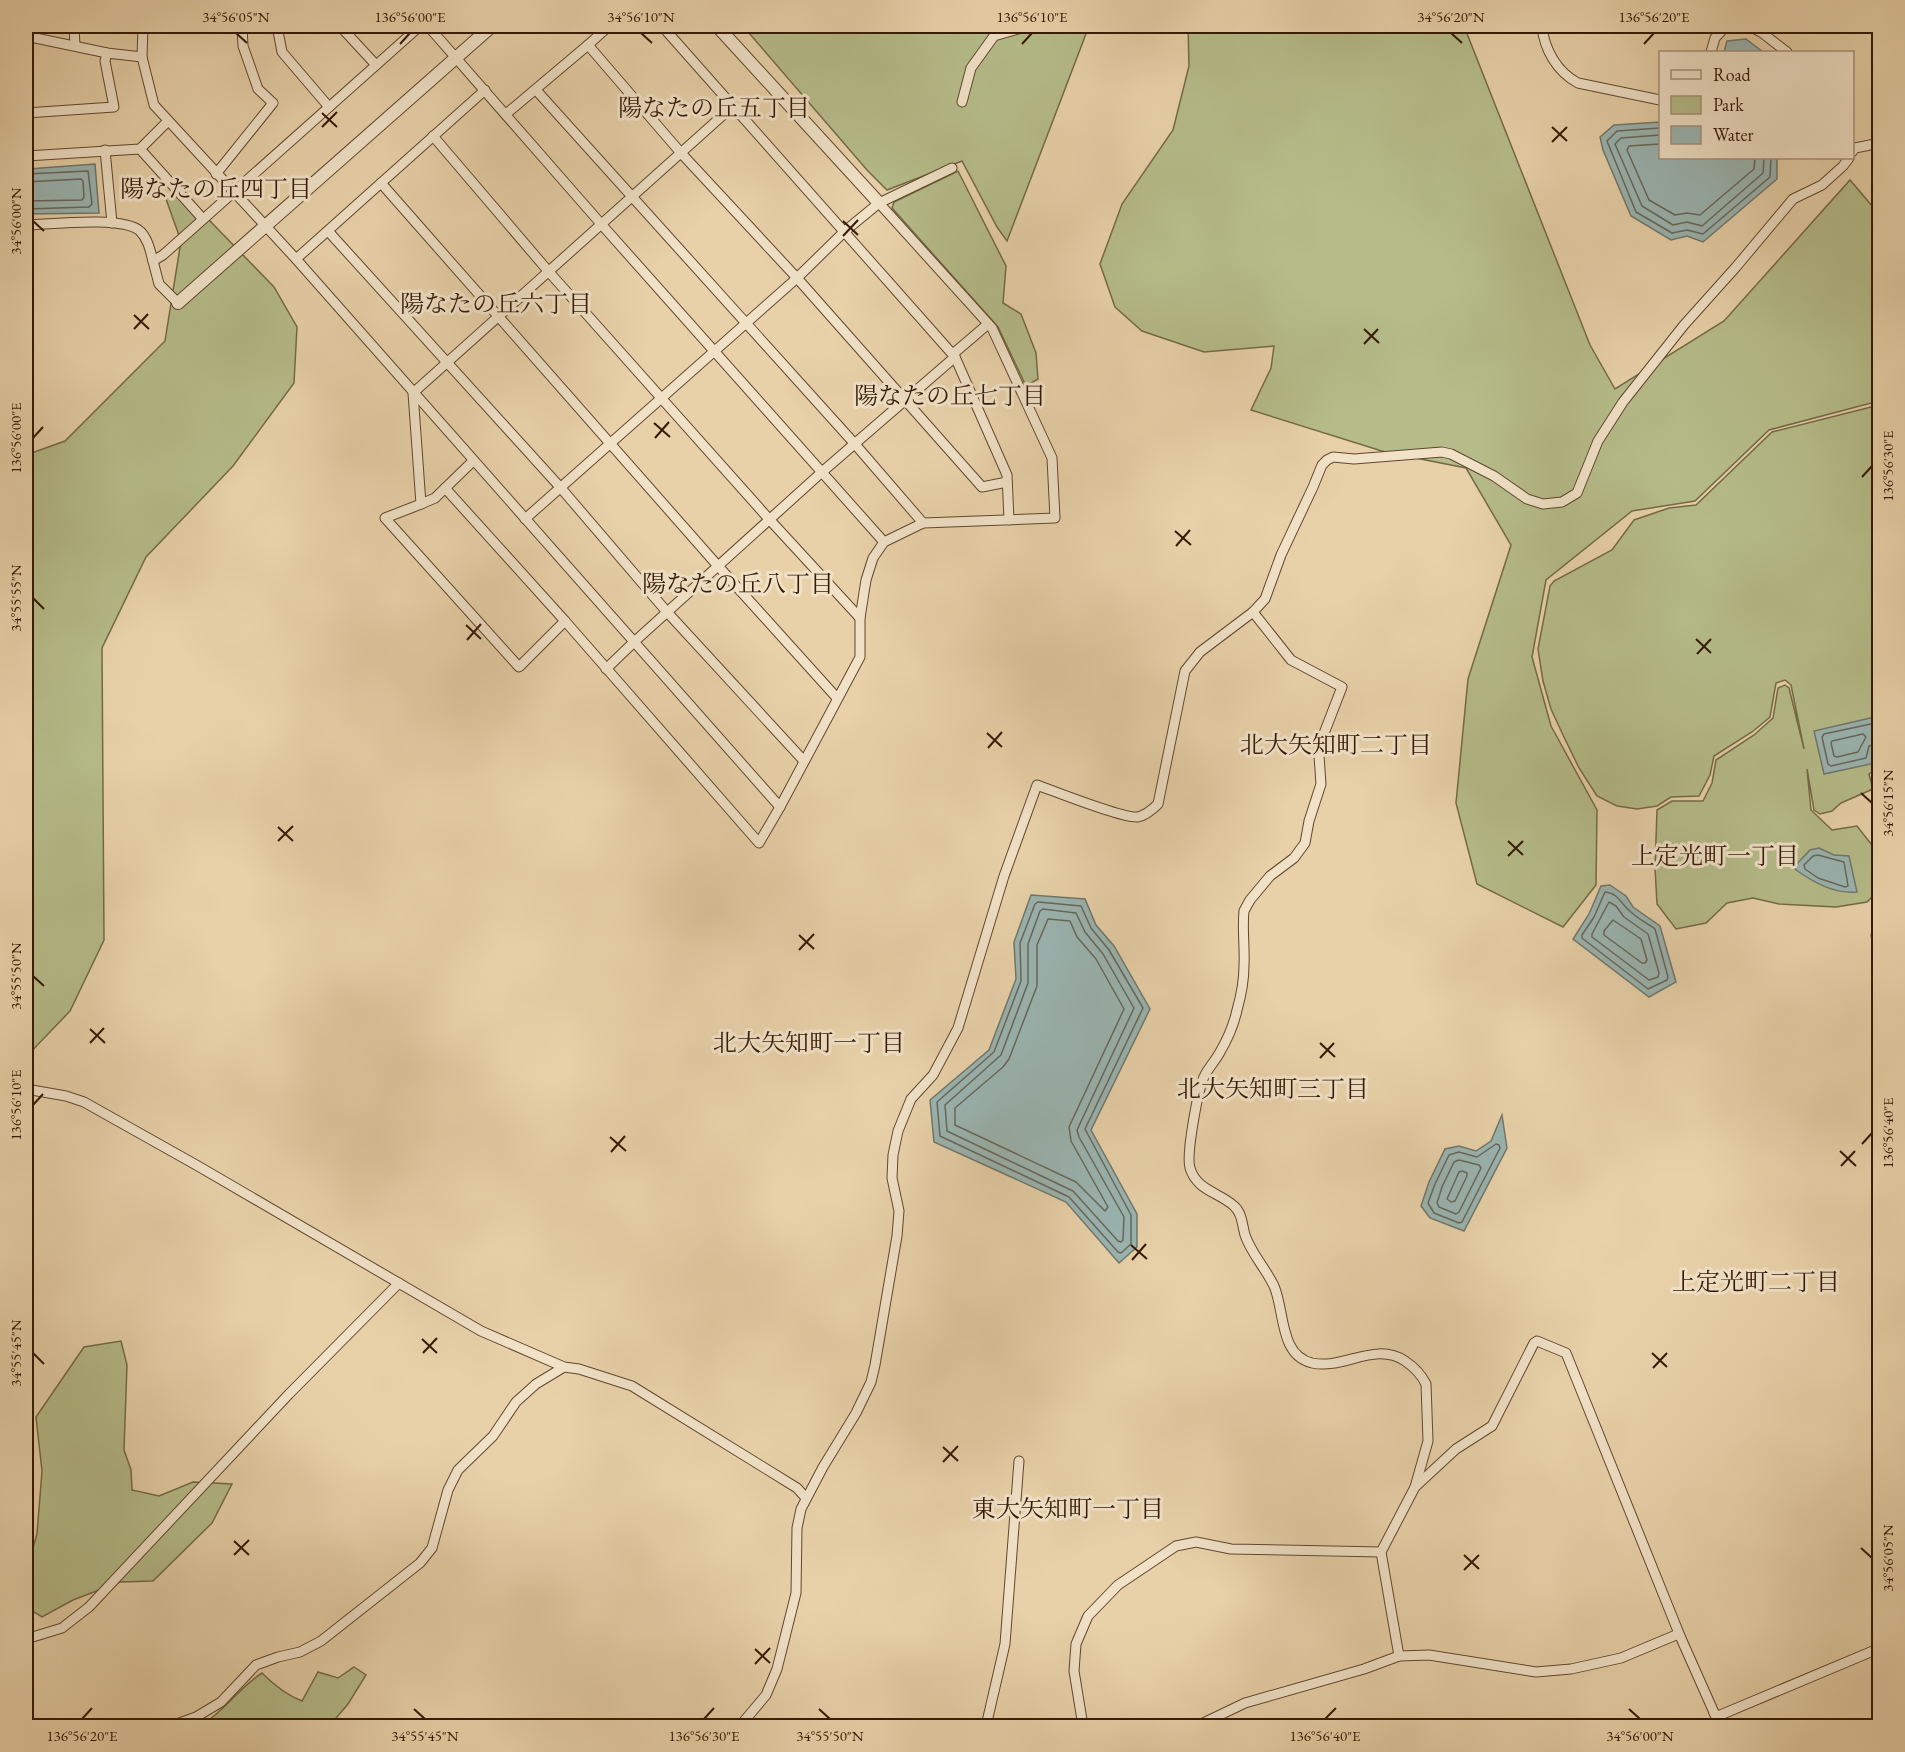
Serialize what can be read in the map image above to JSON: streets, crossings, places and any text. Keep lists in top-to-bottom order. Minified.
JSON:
{"districts":["陽なたの丘五丁目","陽なたの丘四丁目","陽なたの丘六丁目","陽なたの丘七丁目","陽なたの丘八丁目","北大矢知町二丁目","上定光町一丁目","北大矢知町一丁目","北大矢知町三丁目","上定光町二丁目","東大矢知町一丁目"],"legend":["Road","Park","Water"],"coordinates":["34°56'05\"N","136°56'00\"E","34°56'10\"N","136°56'10\"E","34°56'20\"N","136°56'20\"E","34°56'00\"N","136°56'30\"E","34°55'55\"N","34°56'15\"N","34°55'50\"N","136°56'40\"E","34°55'45\"N"]}
